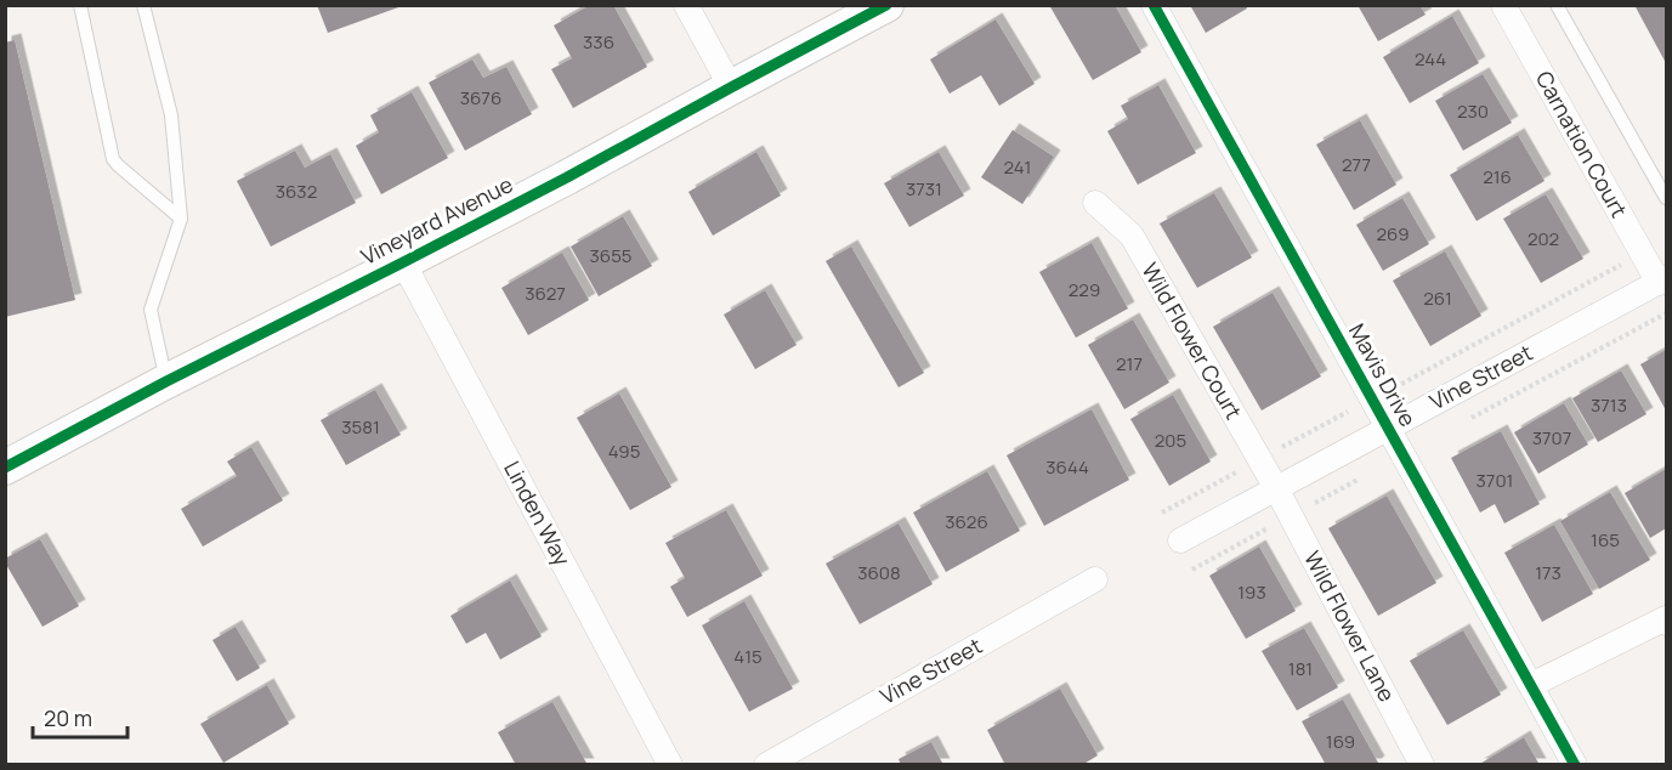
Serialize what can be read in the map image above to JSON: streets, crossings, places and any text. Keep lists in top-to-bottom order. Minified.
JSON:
{"streets":{"street":["Carnation Court","Vineyard Avenue","Wild Flower Court","Mavis Drive","Vine Street","Linden Way","Wild Flower Lane"]},"crossings":[["Carnation Court","Vine Street"],["Vineyard Avenue","Linden Way"],["Wild Flower Court","Vine Street"],["Wild Flower Court","Wild Flower Lane"],["Mavis Drive","Vine Street"],["Vine Street","Wild Flower Lane"]],"house_numbers":["336","244","3676","230","277","241","216","3731","3632","269","202","3655","229","3627","261","217","3713","3581","3707","205","495","3644","3701","3626","165","3608","173","193","415","181","169"],"scale_bar":"20 m"}
